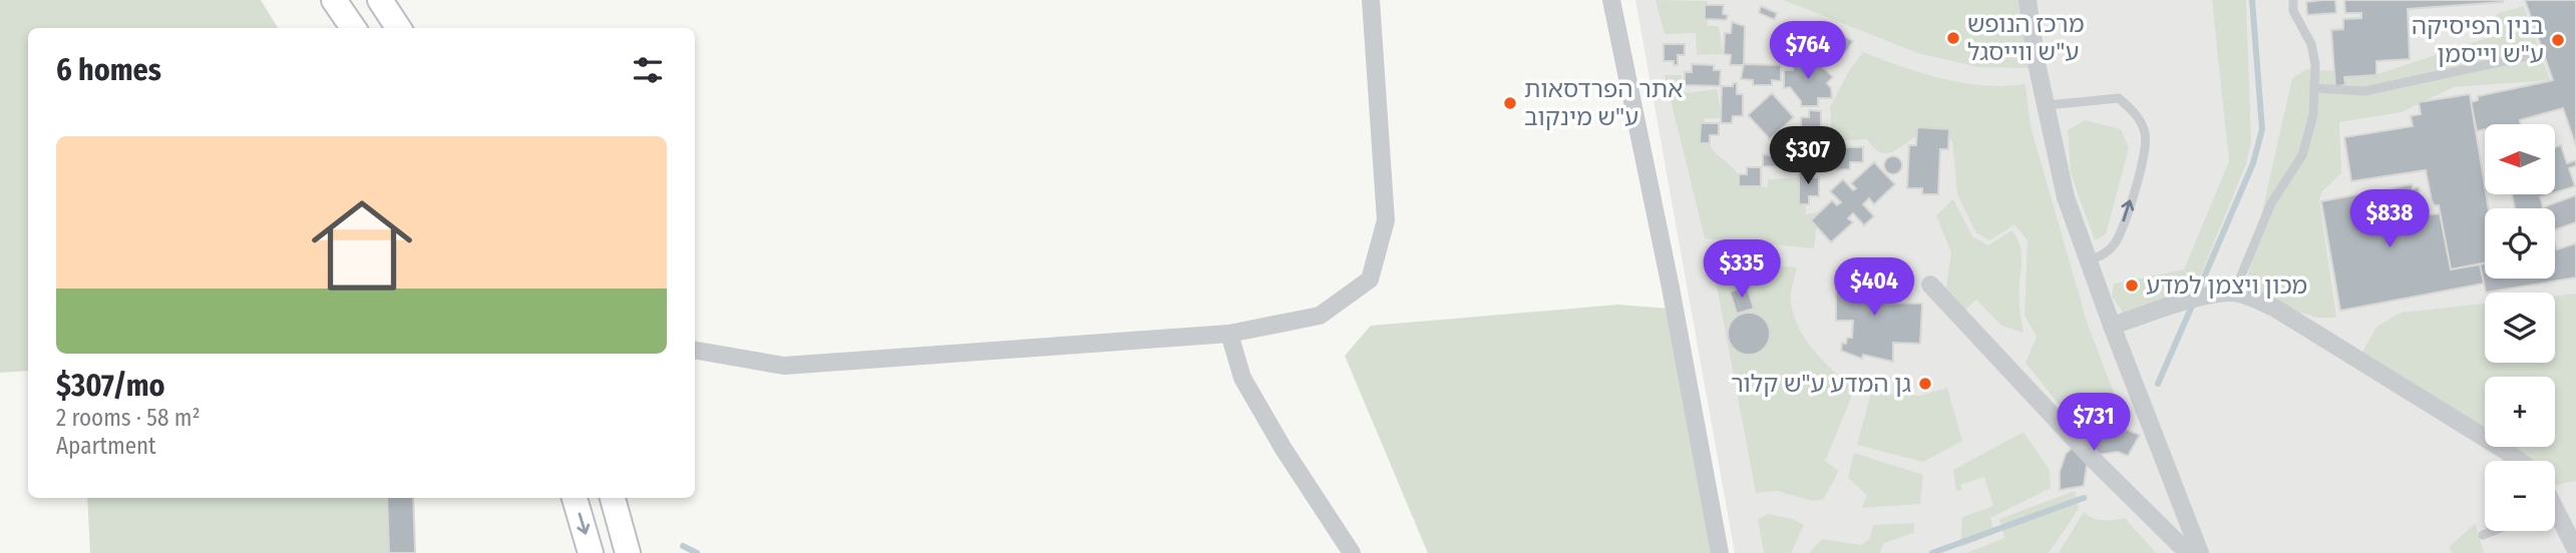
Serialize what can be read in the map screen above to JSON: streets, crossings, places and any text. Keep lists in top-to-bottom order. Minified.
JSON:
{"places":["מרכז הנופש ע\"ש ווייסגל","בנין הפיסיקה ע\"ש וייסמן","אתר הפרדסאות ע\"ש מינקוב","מכון ויצמן למדע","גן המדע ע\"ש קלור"],"north":"left","page":{"price":["$764","$307","$838","$335","$404","$731"],"heading":"6 homes","list":[{"name":"$307/mo","note":"2 rooms · 58 m² · Apartment"}],"map_buttons":["+","−"]}}
